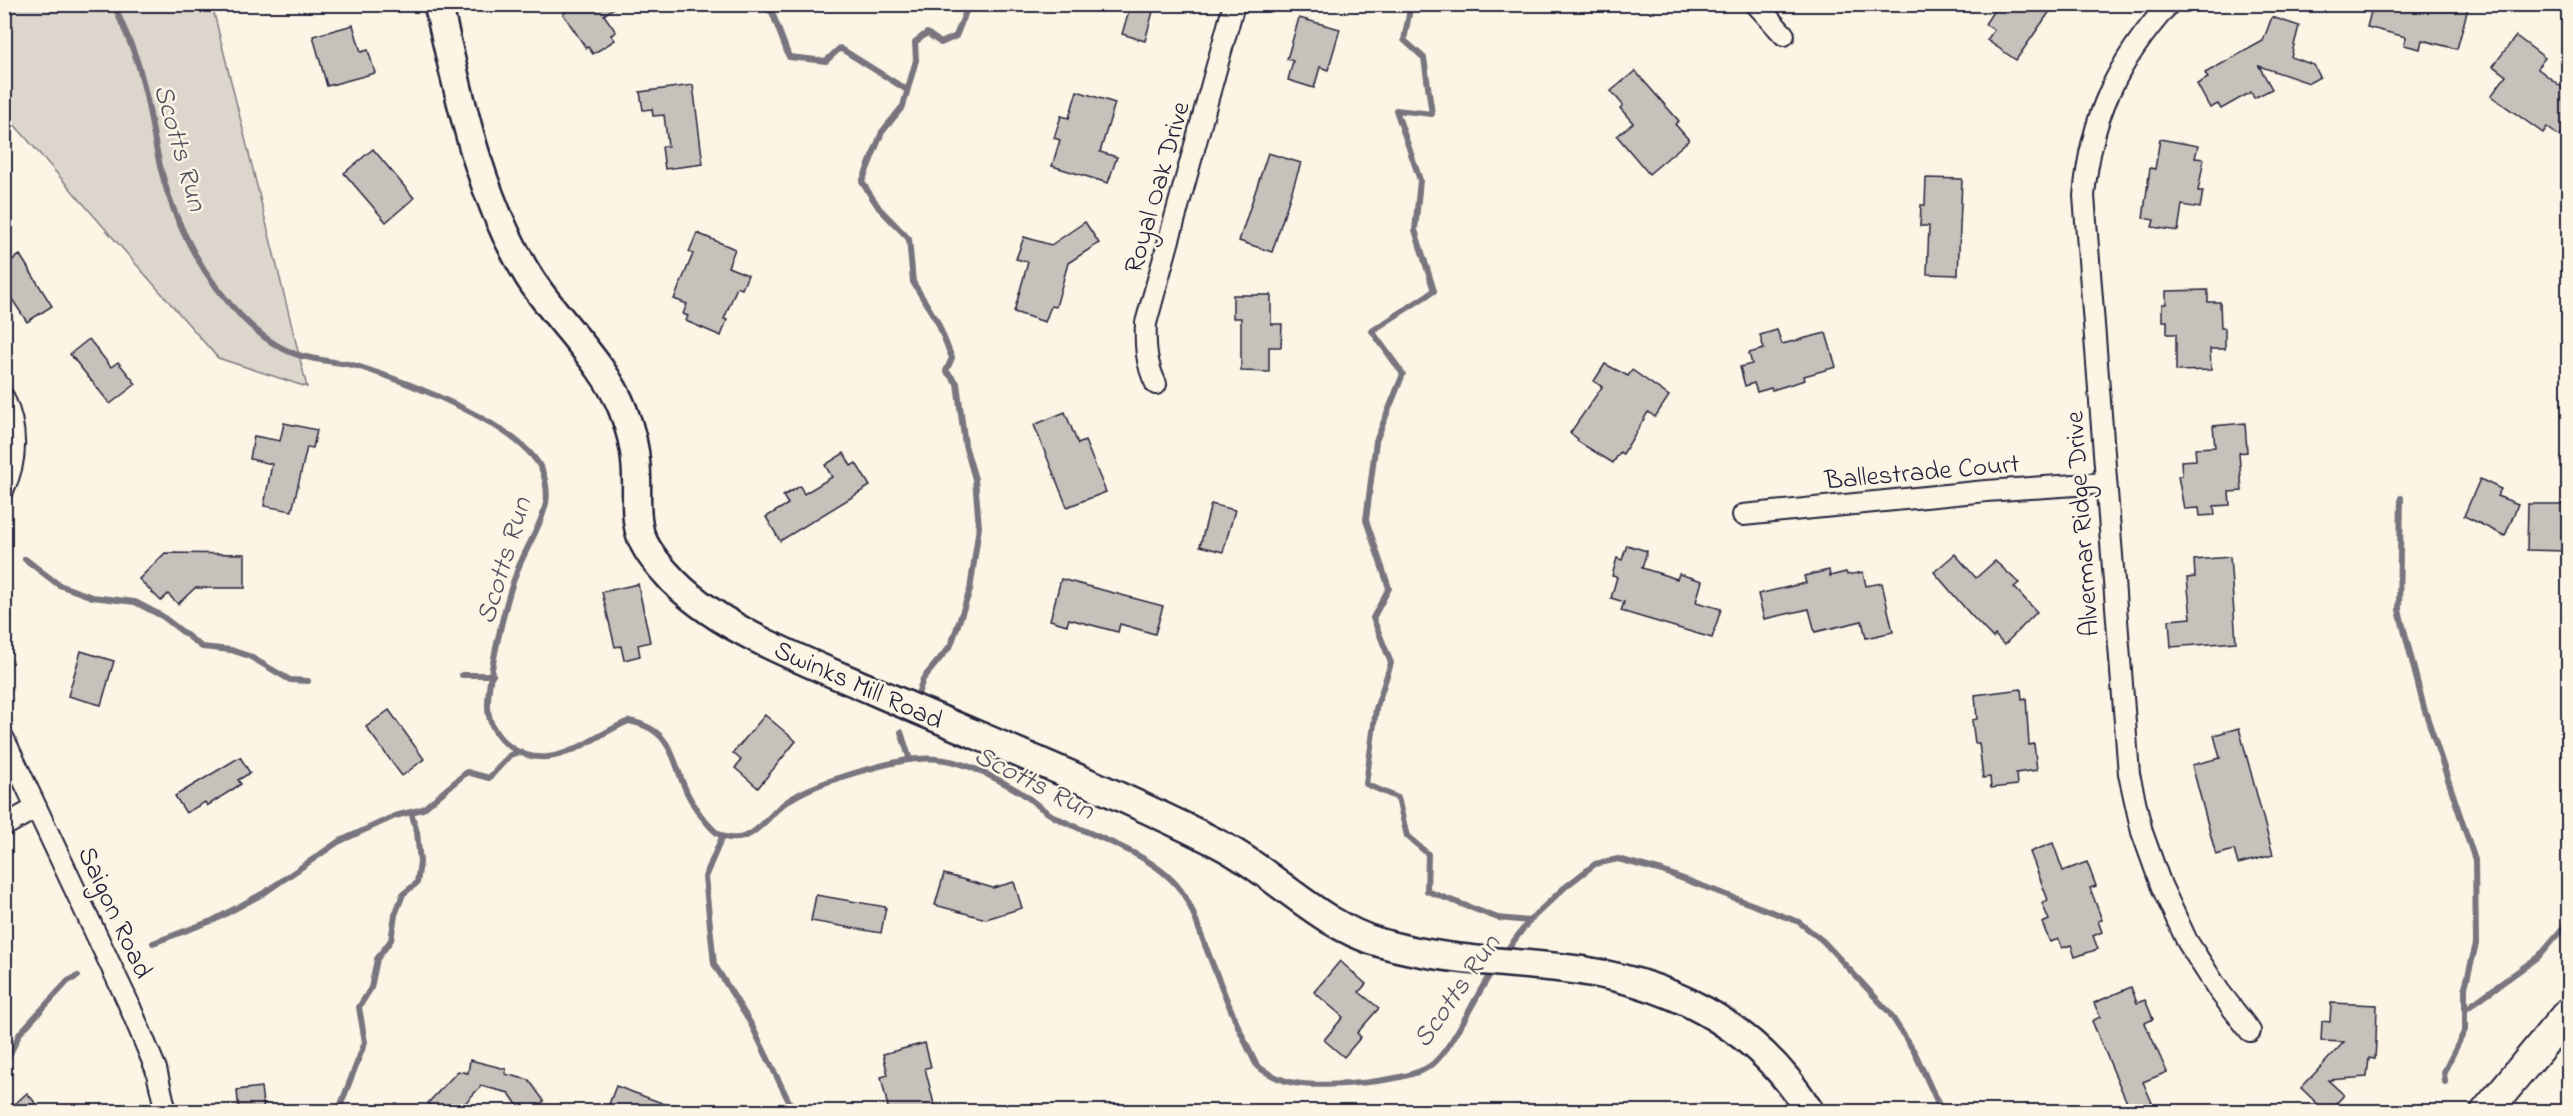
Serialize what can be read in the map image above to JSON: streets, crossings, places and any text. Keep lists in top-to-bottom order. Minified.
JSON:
{"streets":{"street":["Royal Oak Drive","Ballestrade Court","Alvermar Ridge Drive","Swinks Mill Road","Saigon Road"]},"crossings":[["Ballestrade Court","Alvermar Ridge Drive"]],"water":["Scotts Run"]}
